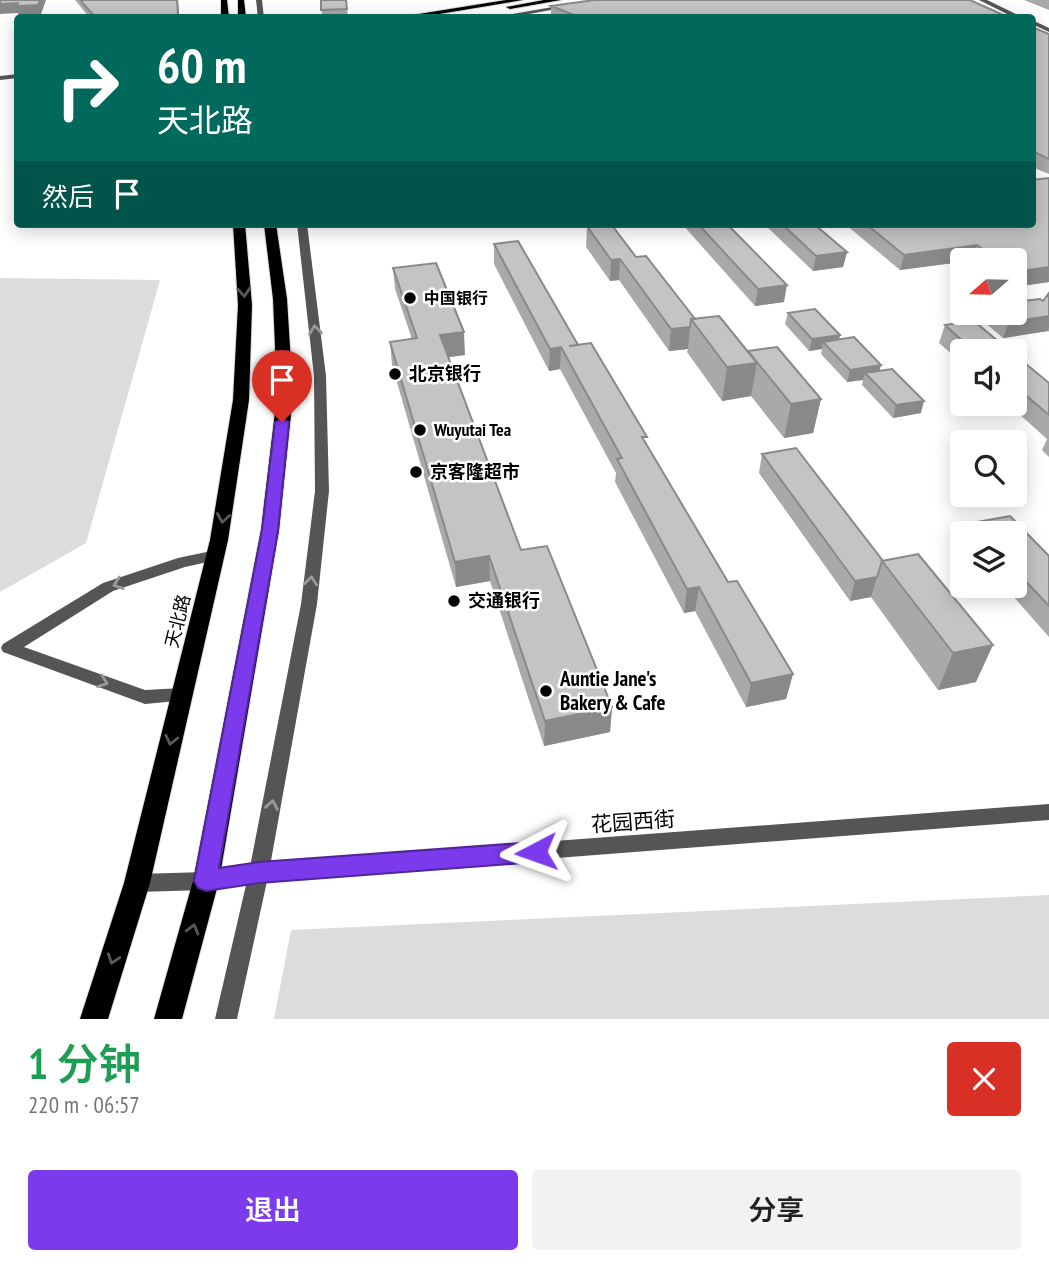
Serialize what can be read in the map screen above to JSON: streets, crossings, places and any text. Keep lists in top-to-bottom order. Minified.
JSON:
{"streets":{"main road":["天北路"],"street":["花园西街"]},"crossings":[["天北路","花园西街"]],"places":["中国银行","北京银行","Wuyutai Tea","京客隆超市","交通银行","Auntie Jane's Bakery & Cafe"],"north":"left","page":{"turn":["60 m","天北路"],"then":"然后","heading":["1 分钟","220 m · 06:57"],"buttons":["退出","分享"]}}
